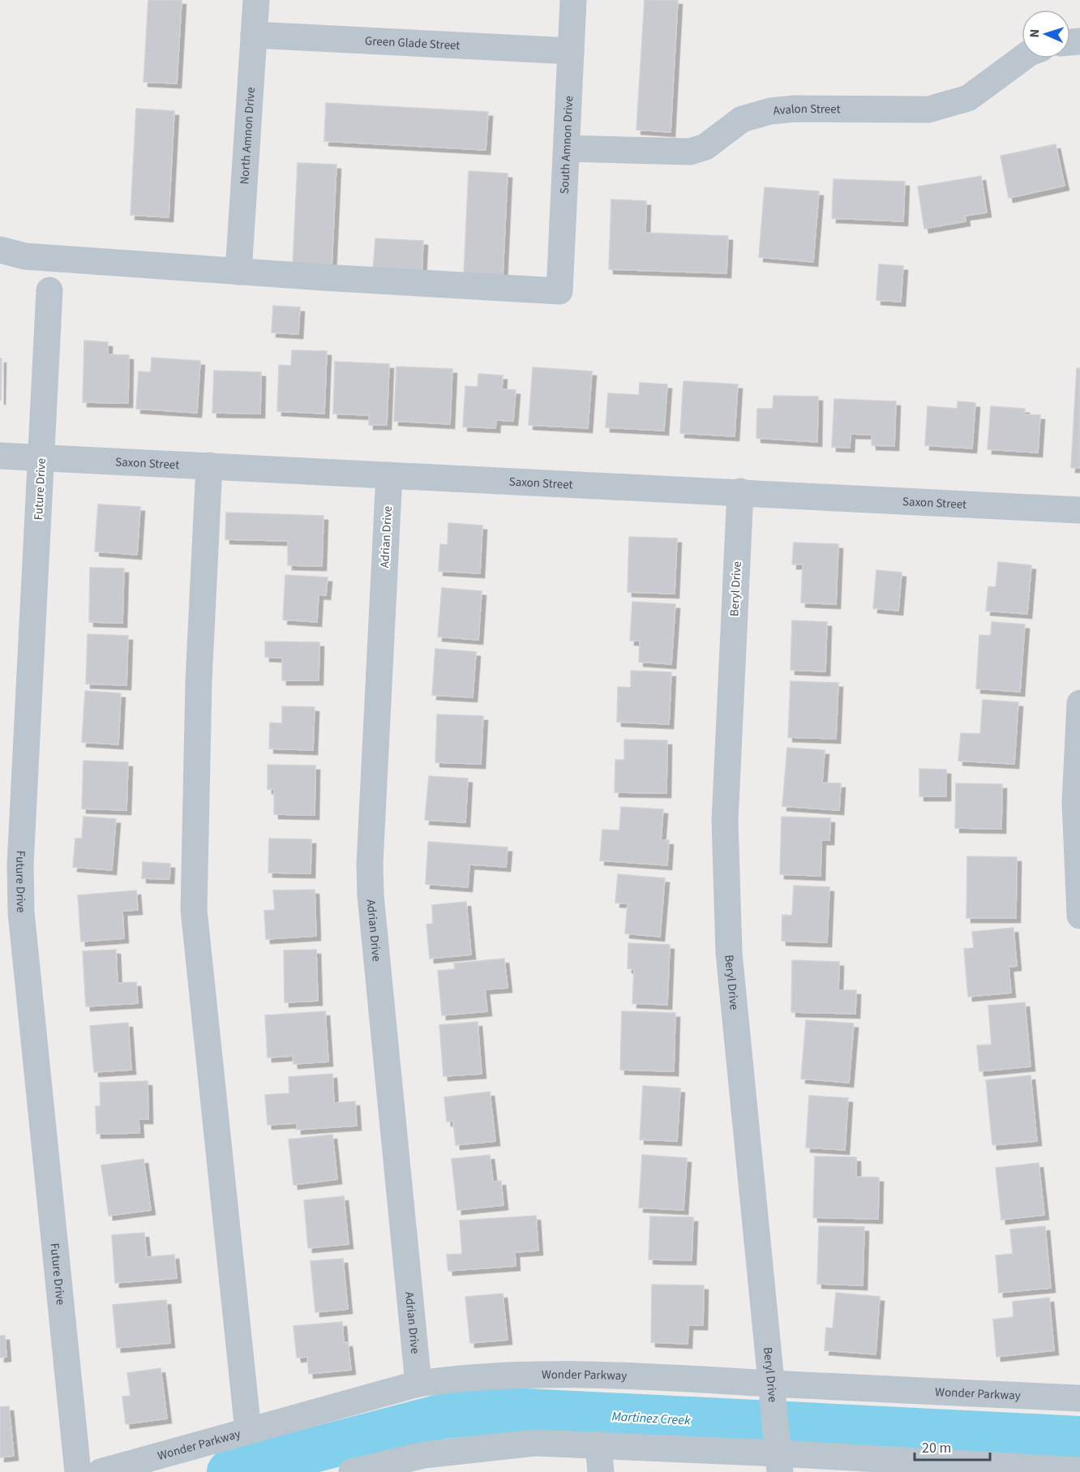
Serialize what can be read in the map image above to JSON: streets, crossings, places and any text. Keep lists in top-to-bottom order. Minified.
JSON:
{"streets":{"street":["Green Glade Street","Avalon Street","North Amnon Drive","South Amnon Drive","Saxon Street","Future Drive","Adrian Drive","Beryl Drive","Wonder Parkway"]},"crossings":[["Green Glade Street","North Amnon Drive"],["Green Glade Street","South Amnon Drive"],["Avalon Street","South Amnon Drive"],["North Amnon Drive","South Amnon Drive"],["Saxon Street","Future Drive"],["Saxon Street","Adrian Drive"],["Saxon Street","Beryl Drive"],["Adrian Drive","Wonder Parkway"],["Beryl Drive","Wonder Parkway"]],"water":["Martinez Creek"],"scale_bar":"20 m","north":"left"}
